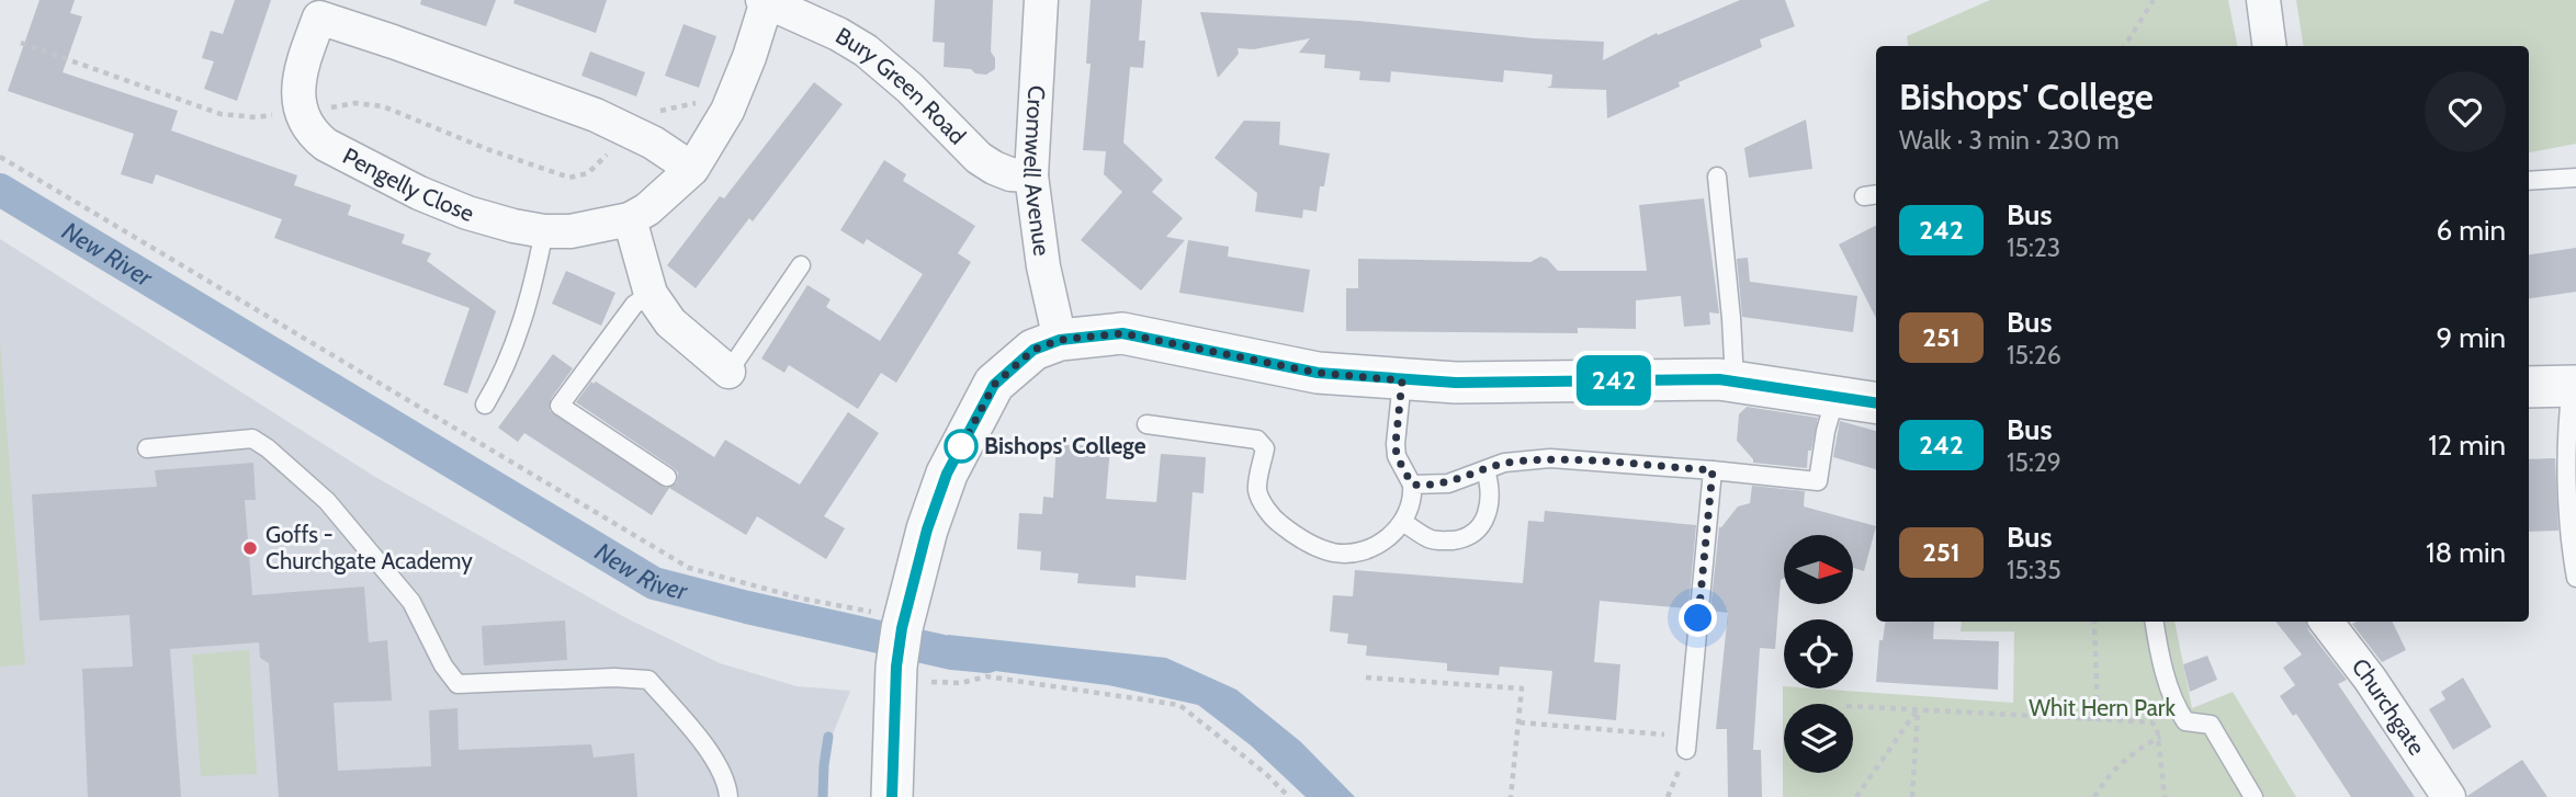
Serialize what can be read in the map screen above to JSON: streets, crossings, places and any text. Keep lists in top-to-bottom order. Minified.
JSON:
{"streets":{"street":["Bury Green Road","Cromwell Avenue","Pengelly Close","Churchgate"]},"crossings":[["Bury Green Road","Cromwell Avenue"],["Bury Green Road","Pengelly Close"]],"water":["New River"],"parks":["Whit Hern Park"],"places":["Bishops' College","Goffs - Churchgate Academy"],"lines":["bus line 242"],"north":"right","page":{"on_map":"242","heading":["Bishops' College","Walk · 3 min · 230 m"],"list":[{"mark":"242","name":"Bus","note":"15:23","value":"6 min"},{"mark":"251","name":"Bus","note":"15:26","value":"9 min"},{"mark":"242","name":"Bus","note":"15:29","value":"12 min"},{"mark":"251","name":"Bus","note":"15:35","value":"18 min"}]}}
